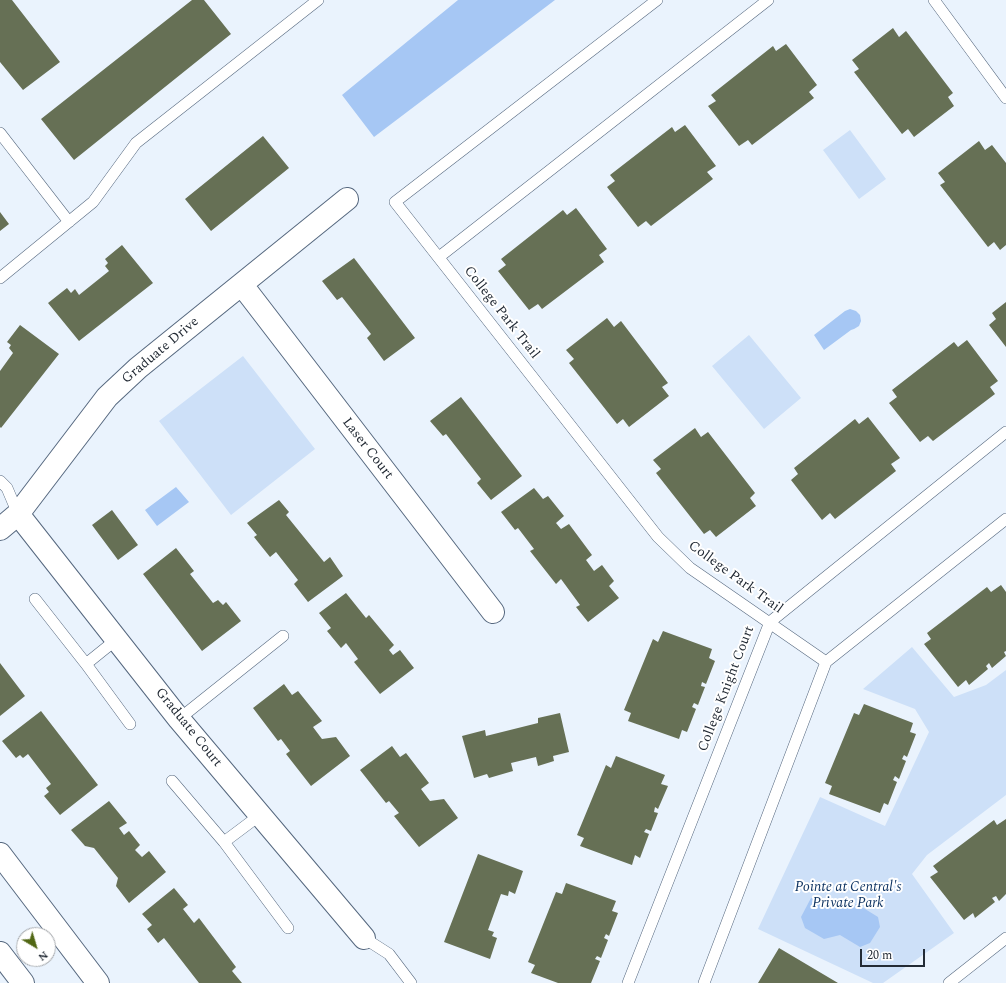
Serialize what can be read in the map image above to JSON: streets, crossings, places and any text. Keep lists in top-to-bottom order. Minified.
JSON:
{"streets":{"street":["Graduate Drive","Laser Court","Graduate Court"],"lane":["College Park Trail","College Knight Court"]},"crossings":[["College Park Trail","College Knight Court"],["Graduate Drive","Laser Court"],["Graduate Drive","Graduate Court"]],"parks":["Pointe at Central's Private Park"],"scale_bar":"20 m","north":"bottom right"}
